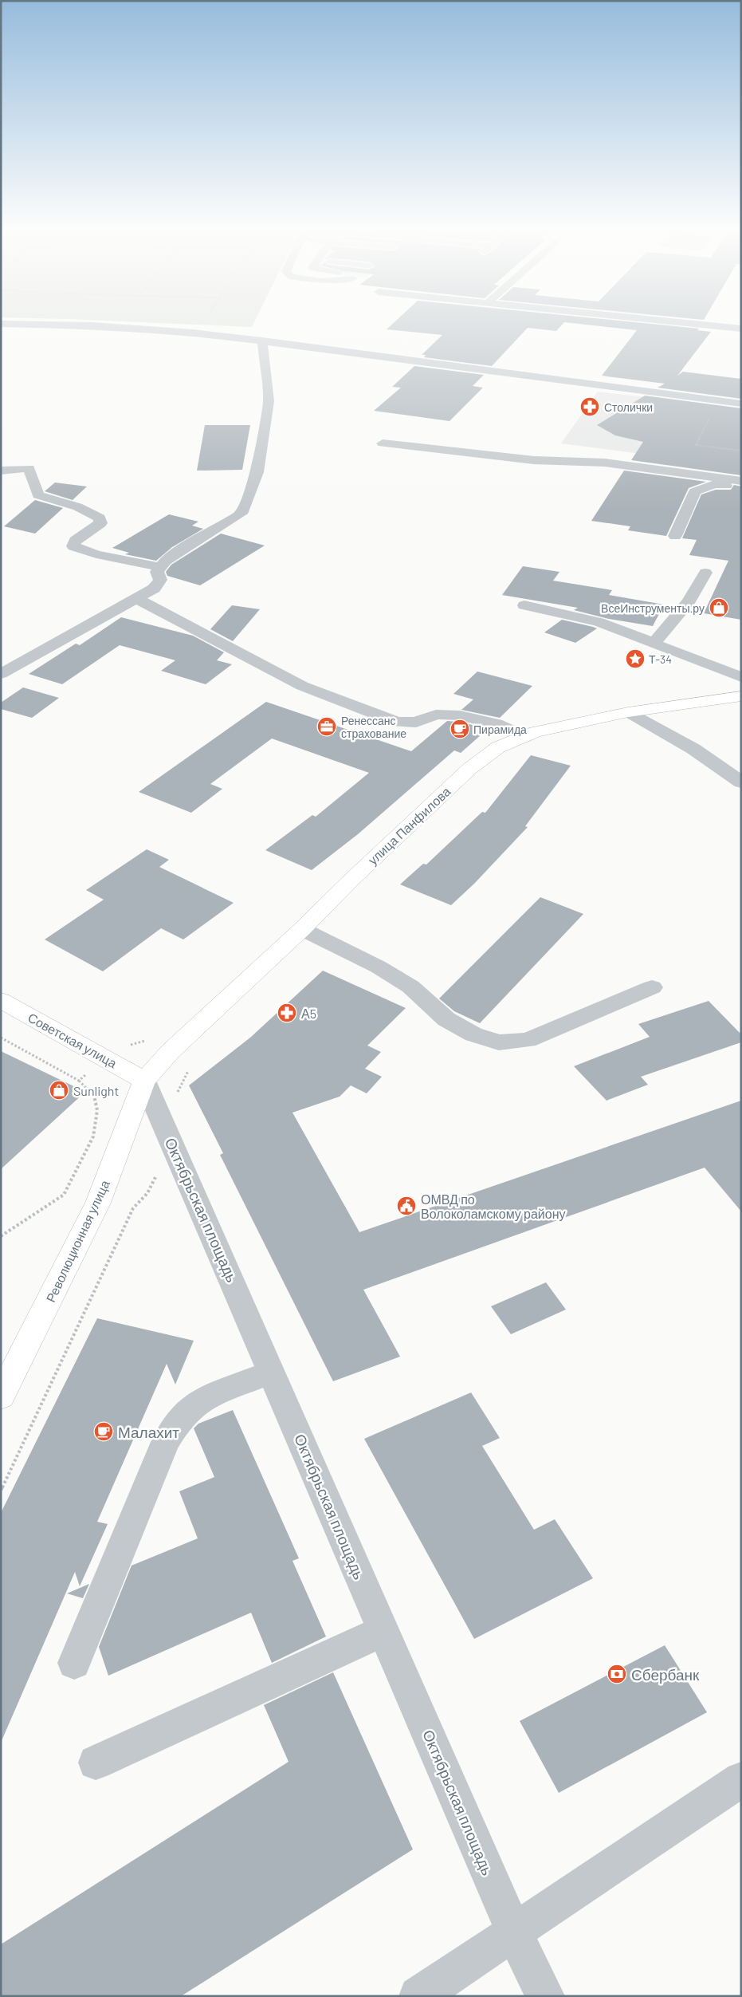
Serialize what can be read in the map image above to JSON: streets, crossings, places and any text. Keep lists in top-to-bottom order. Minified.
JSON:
{"streets":{"main road":["улица Панфилова","Советская улица","Революционная улица"],"street":["Октябрьская площадь"]},"crossings":[["улица Панфилова","Советская улица"],["улица Панфилова","Октябрьская площадь"],["улица Панфилова","Революционная улица"],["Советская улица","Октябрьская площадь"],["Советская улица","Революционная улица"],["Октябрьская площадь","Революционная улица"]],"places":{"pharmacy":["Столички","А5"],"shop":["ВсеИнструменты.ру","Sunlight"],"place":["Т-34"],"office":["Ренессанс страхование"],"cafe":["Пирамида","Малахит"],"public building":["ОМВД по Волоколамскому району"],"bank":["Сбербанк"]}}
